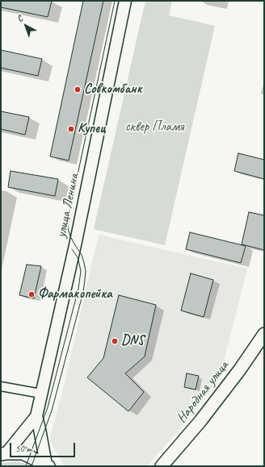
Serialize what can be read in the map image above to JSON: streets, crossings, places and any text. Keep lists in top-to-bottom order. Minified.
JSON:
{"streets":{"main road":["улица Ленина","Народная улица"]},"parks":["сквер Пламя"],"places":["Совкомбанк","Купец","Фармакопейка","DNS"],"scale_bar":"50 m","north":"top left"}
